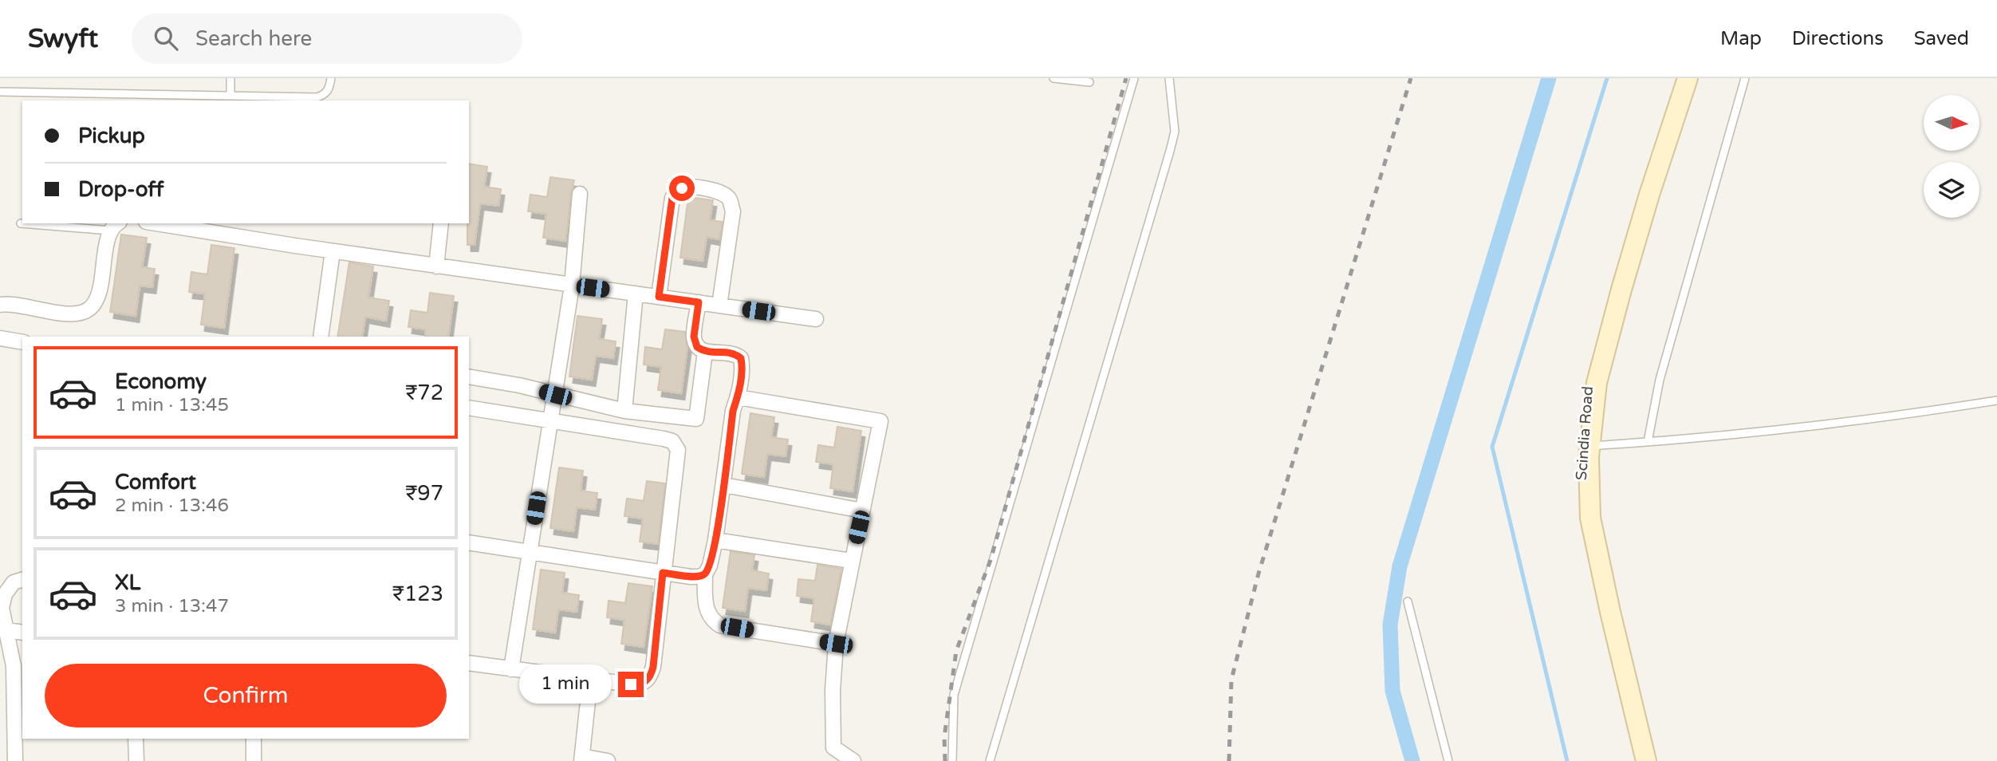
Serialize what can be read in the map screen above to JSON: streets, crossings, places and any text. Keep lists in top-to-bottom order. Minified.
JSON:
{"streets":{"main road":["Scindia Road"]},"north":"right","page":{"header":"Swyft","search":"Search here","nav":["Map","Directions","Saved"],"banner":["Pickup","Drop-off"],"list":[{"name":"Economy","note":"1 min · 13:45","value":"₹72"},{"name":"Comfort","note":"2 min · 13:46","value":"₹97"},{"name":"XL","note":"3 min · 13:47","value":"₹123"}],"buttons":"Confirm","bubble":"1 min"}}
